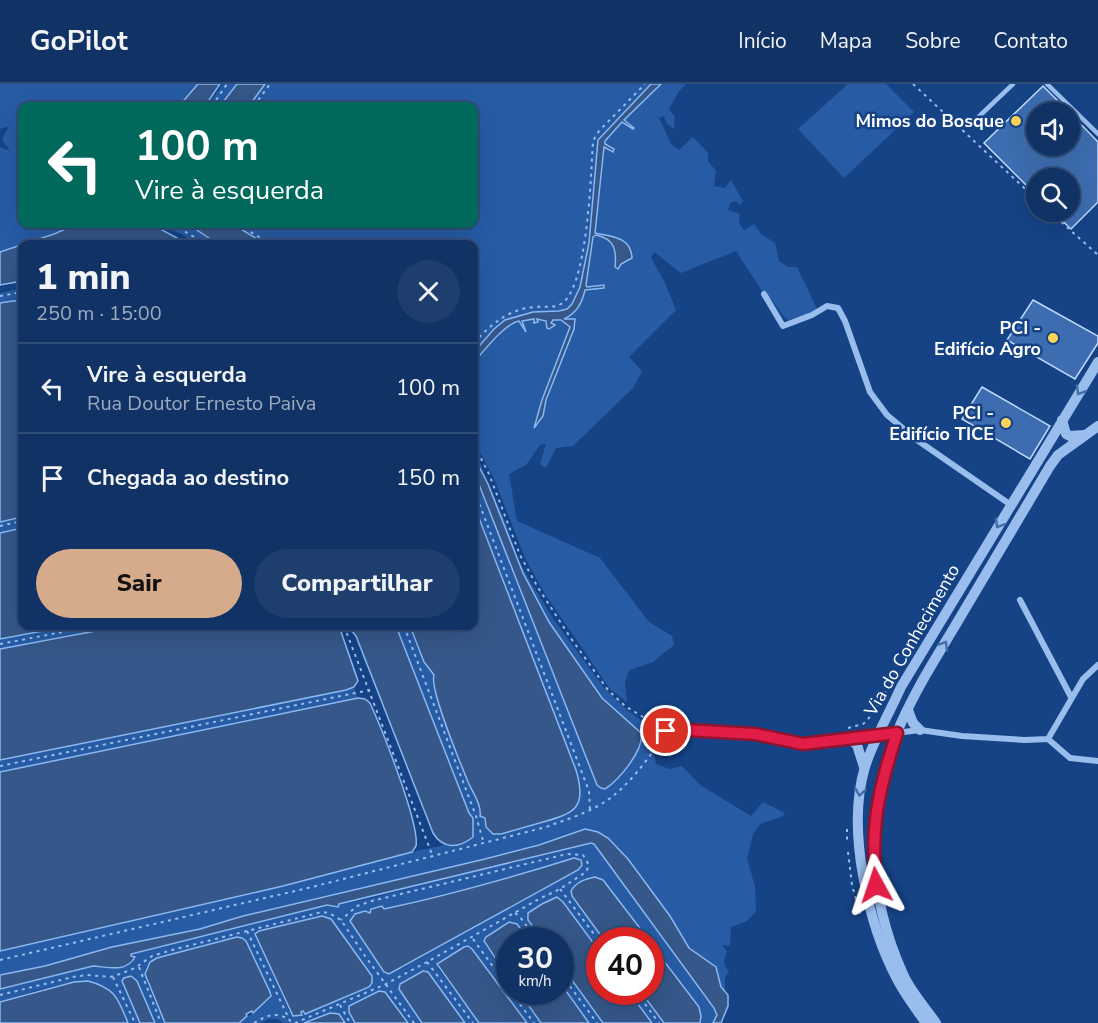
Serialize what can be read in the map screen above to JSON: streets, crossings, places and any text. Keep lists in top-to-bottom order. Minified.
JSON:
{"streets":{"street":["Via do Conhecimento"]},"places":["Mimos do Bosque","PCI - Edifício Agro","PCI - Edifício TICE"],"page":{"header":"GoPilot","nav":["Início","Mapa","Sobre","Contato"],"turn":["100 m","Vire à esquerda"],"heading":["1 min","250 m · 15:00"],"list":[{"name":"Vire à esquerda","note":"Rua Doutor Ernesto Paiva","value":"100 m"},{"name":"Chegada ao destino","value":"150 m"}],"buttons":["Sair","Compartilhar"],"speed":"30 km/h","limit":"40"}}
